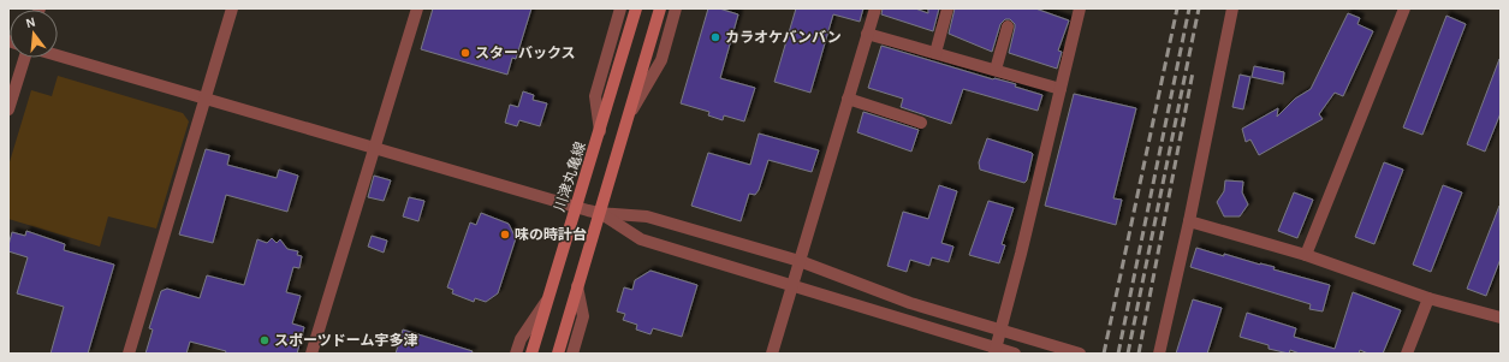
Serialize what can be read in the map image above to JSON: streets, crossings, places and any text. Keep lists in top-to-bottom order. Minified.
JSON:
{"streets":{"main road":["川津丸亀線"]},"places":["カラオケバンバン","スターバックス","味の時計台","スポーツドーム宇多津"],"north":"top"}
